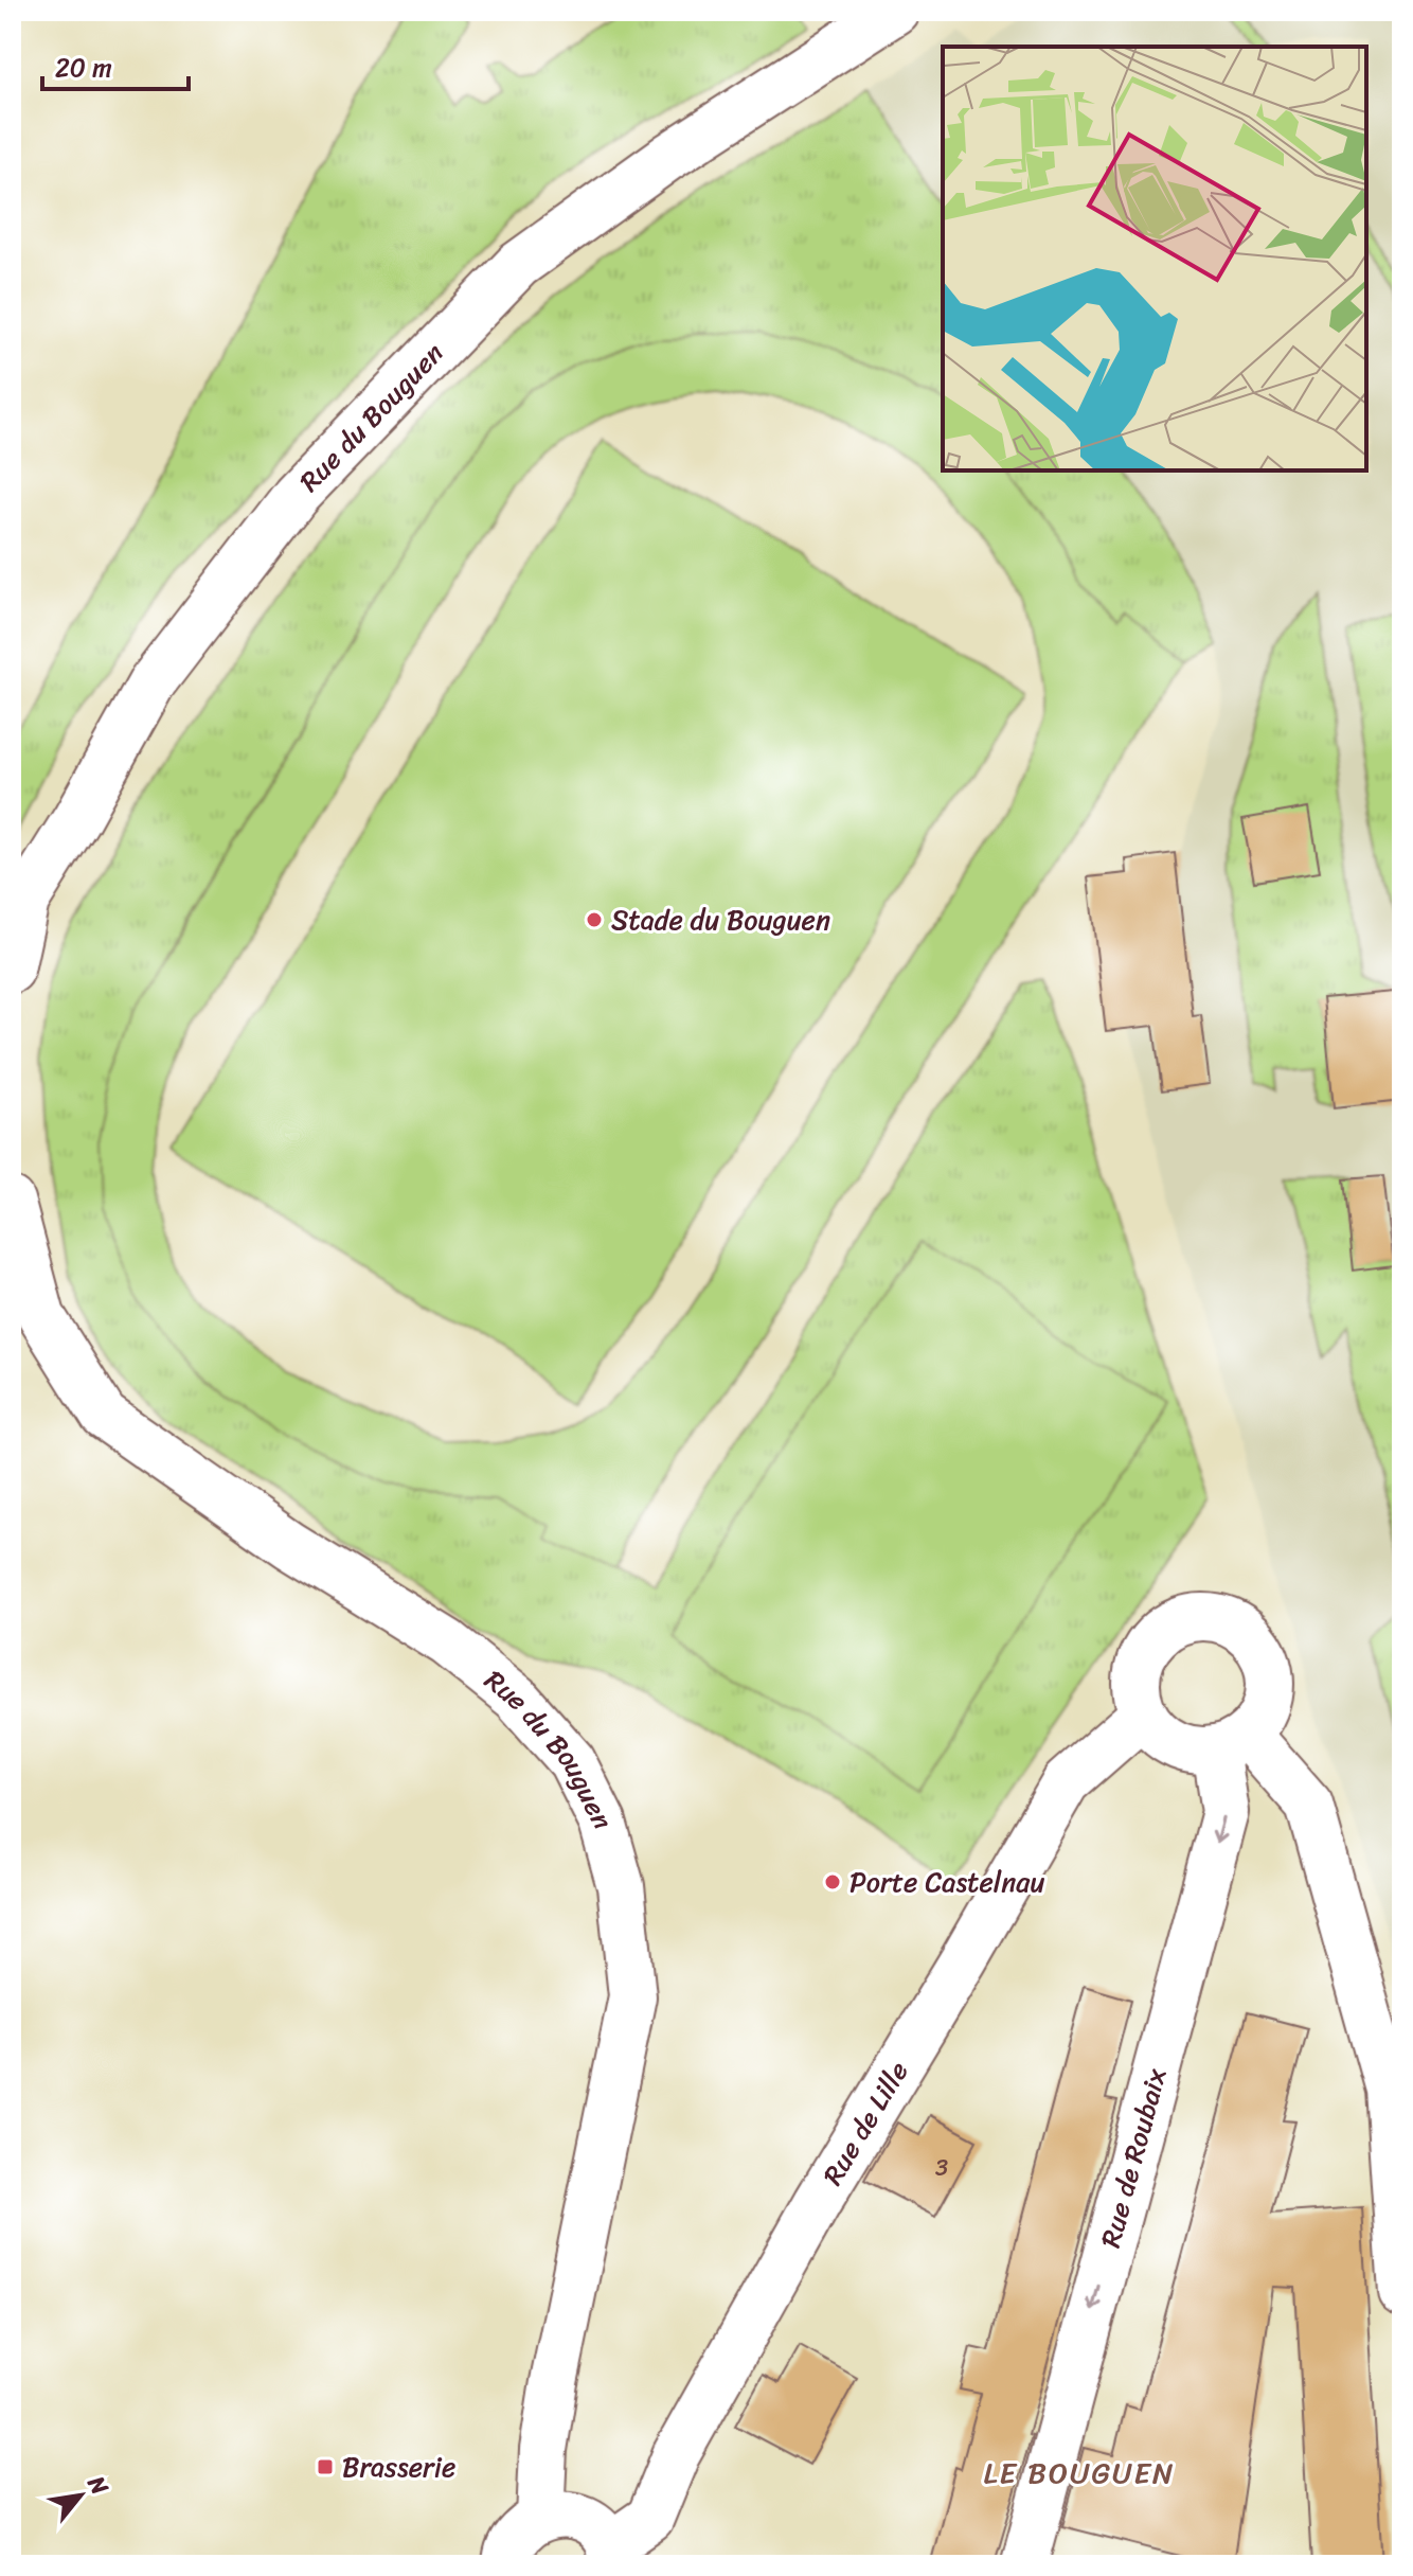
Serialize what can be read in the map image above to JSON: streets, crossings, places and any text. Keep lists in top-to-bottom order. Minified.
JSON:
{"streets":{"street":["Rue du Bouguen","Rue de Lille","Rue de Roubaix"]},"crossings":[["Rue de Lille","Rue de Roubaix"]],"one_way":["Rue de Roubaix"],"districts":["LE BOUGUEN"],"places":{"other":["Stade du Bouguen","Porte Castelnau"],"transit":["Brasserie"]},"house_numbers":["3"],"scale_bar":"20 m","north":"top right"}
